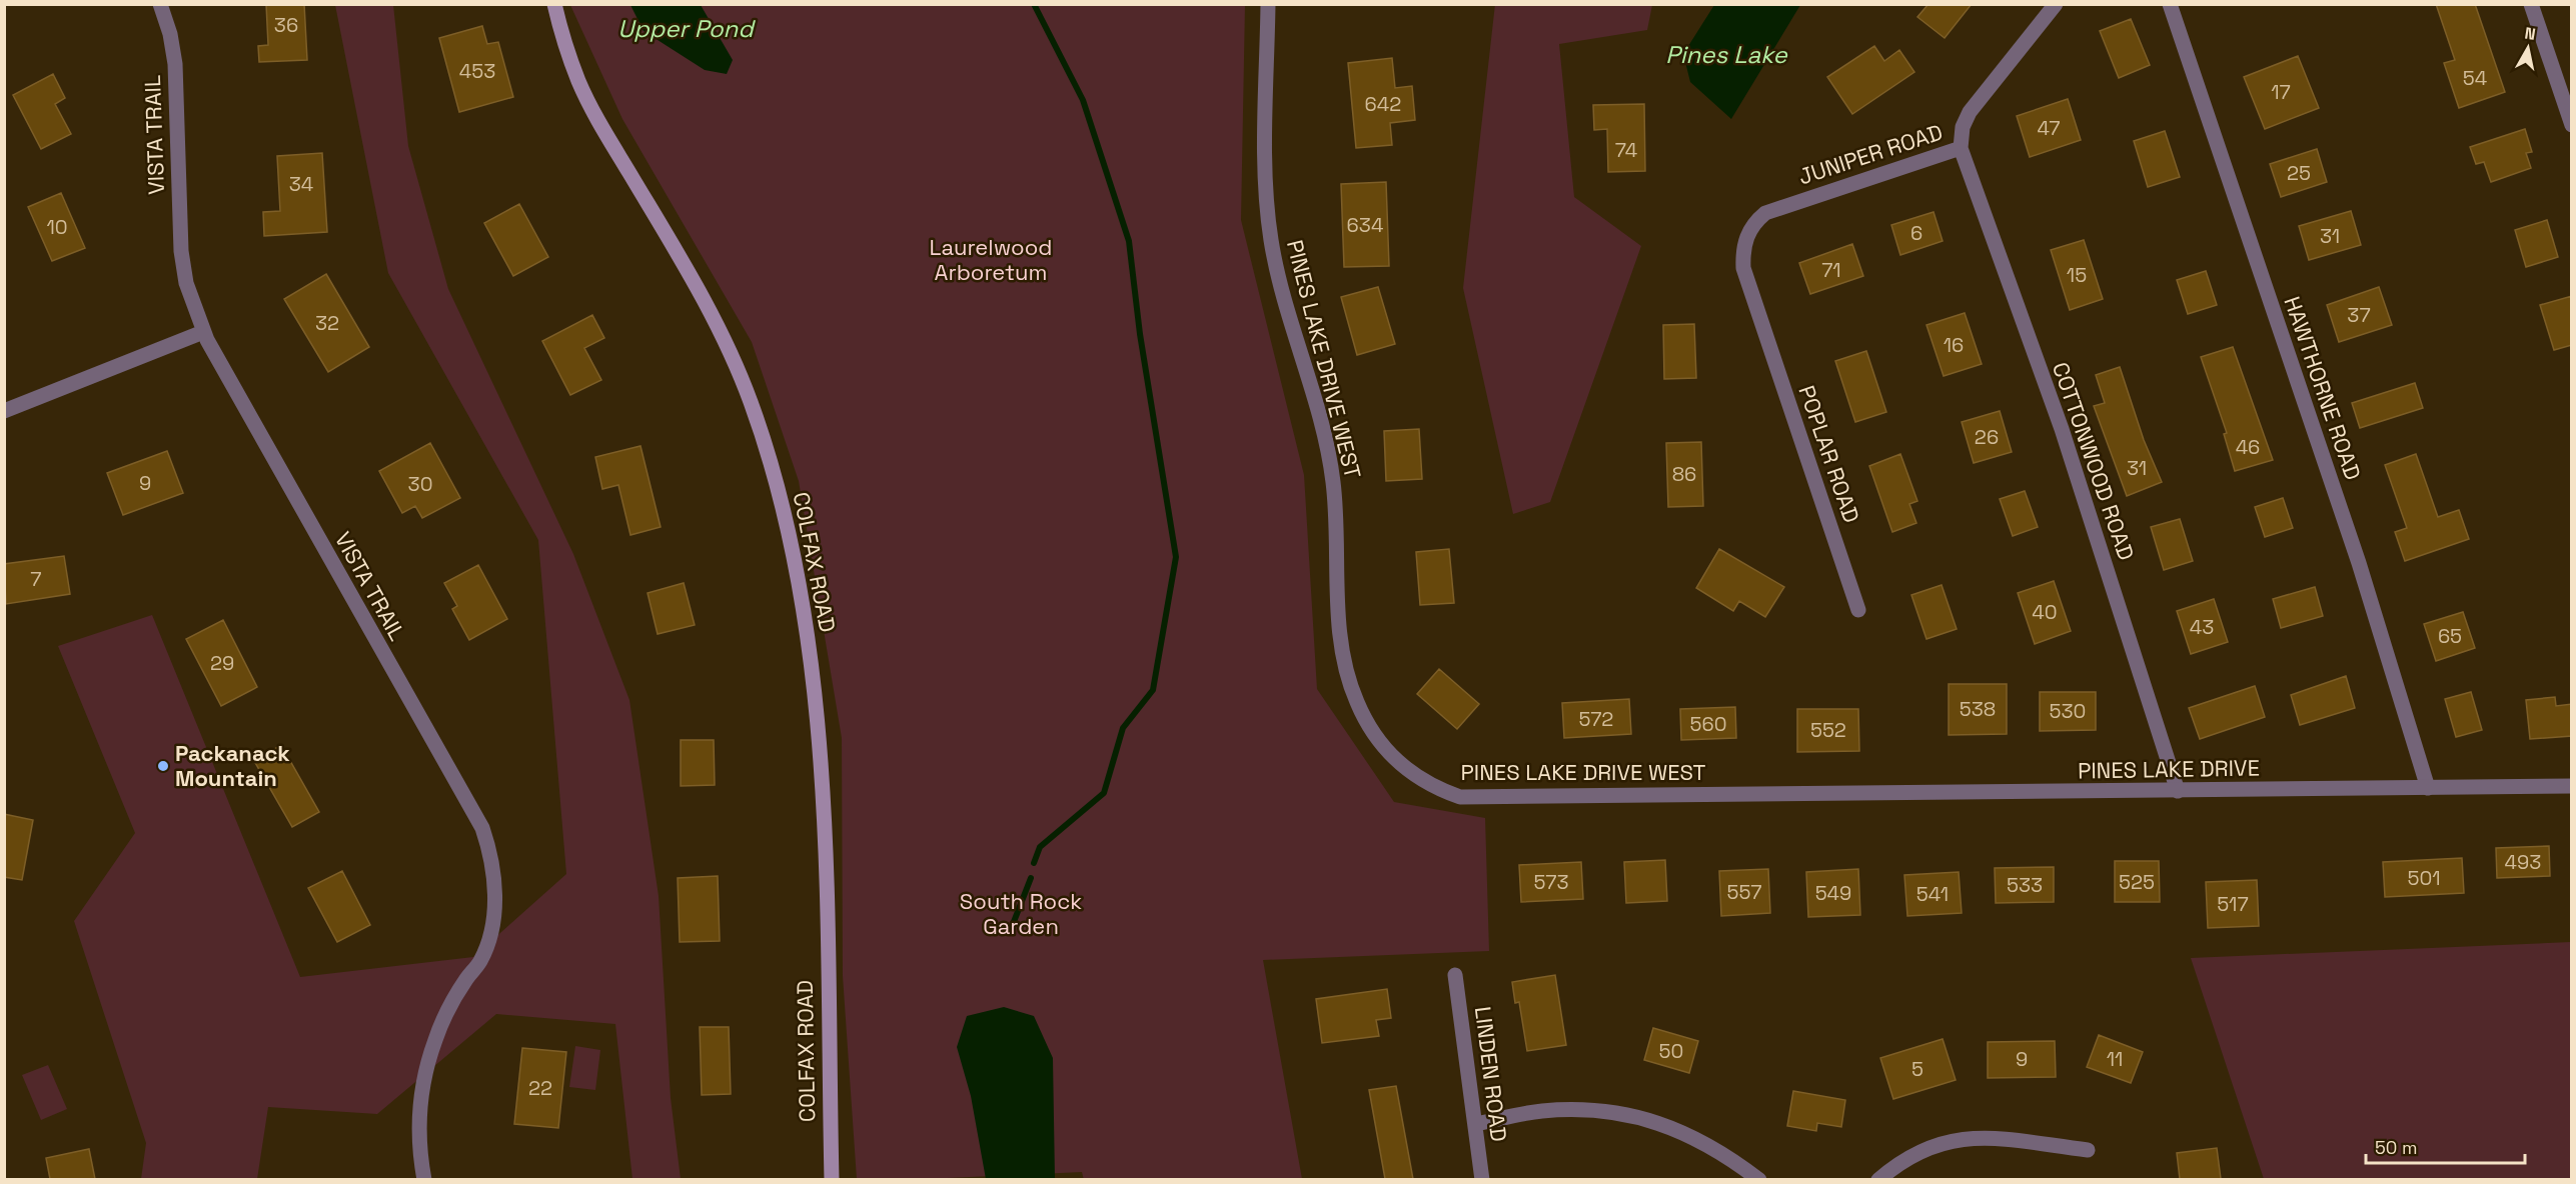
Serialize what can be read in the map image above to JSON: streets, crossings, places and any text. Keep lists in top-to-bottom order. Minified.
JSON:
{"streets":{"main road":["COLFAX ROAD"],"street":["VISTA TRAIL","JUNIPER ROAD","PINES LAKE DRIVE WEST","HAWTHORNE ROAD","POPLAR ROAD","COTTONWOOD ROAD","PINES LAKE DRIVE","LINDEN ROAD"]},"crossings":[["JUNIPER ROAD","POPLAR ROAD"],["JUNIPER ROAD","COTTONWOOD ROAD"],["PINES LAKE DRIVE WEST","PINES LAKE DRIVE"],["HAWTHORNE ROAD","PINES LAKE DRIVE"],["COTTONWOOD ROAD","PINES LAKE DRIVE"]],"water":["Upper Pond","Pines Lake"],"parks":["Laurelwood Arboretum","South Rock Garden"],"places":["Packanack Mountain"],"house_numbers":["36","453","54","17","642","47","74","25","34","634","10","6","31","71","15","37","32","16","26","46","31","86","9","30","7","40","43","65","29","538","530","572","560","552","493","501","573","525","533","557","549","541","517","50","9","11","5","22"],"scale_bar":"50 m","north":"top"}
